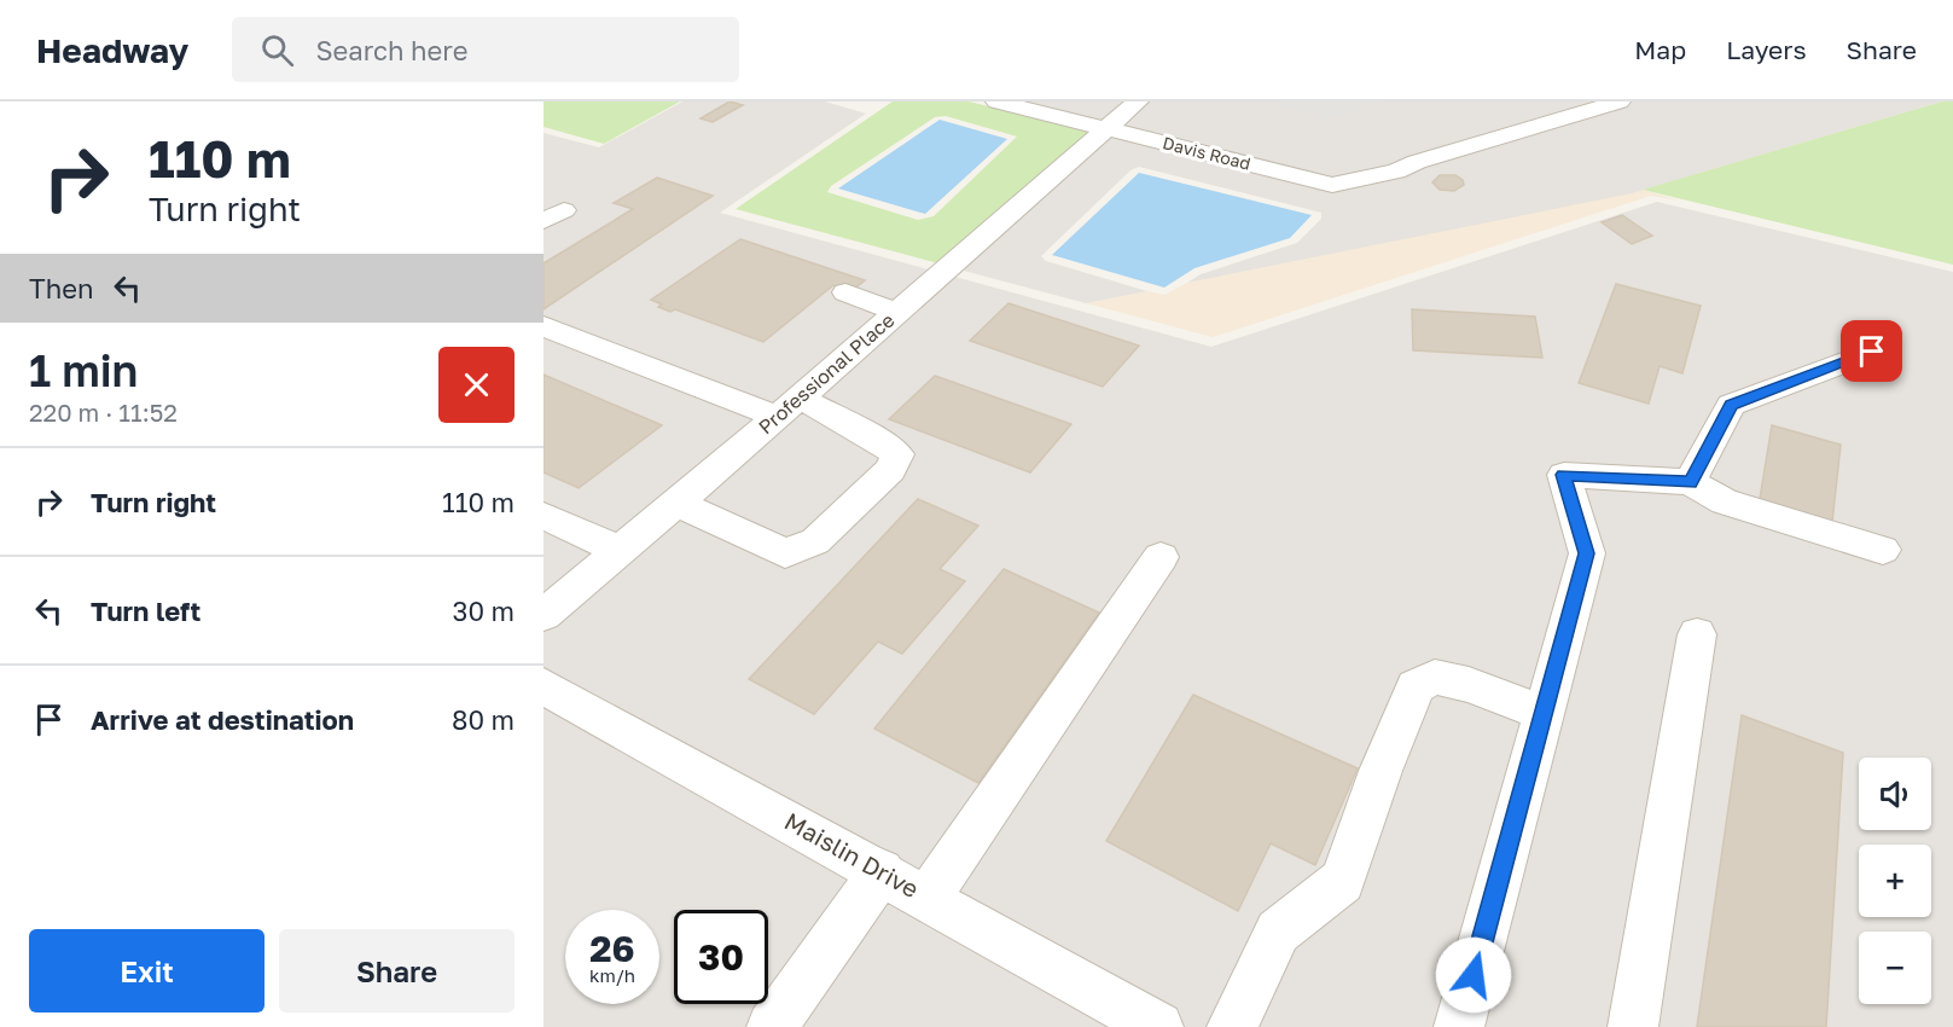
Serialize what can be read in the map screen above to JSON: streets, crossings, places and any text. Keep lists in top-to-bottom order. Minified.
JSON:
{"streets":{"street":["Davis Road","Professional Place","Maislin Drive"]},"crossings":[["Davis Road","Professional Place"]],"page":{"header":"Headway","search":"Search here","nav":["Map","Layers","Share"],"turn":["110 m","Turn right"],"then":"Then","heading":["1 min","220 m · 11:52"],"list":[{"name":"Turn right","value":"110 m"},{"name":"Turn left","value":"30 m"},{"name":"Arrive at destination","value":"80 m"}],"map_buttons":["+","−"],"speed":"26 km/h","limit":"30","buttons":["Exit","Share"]}}
